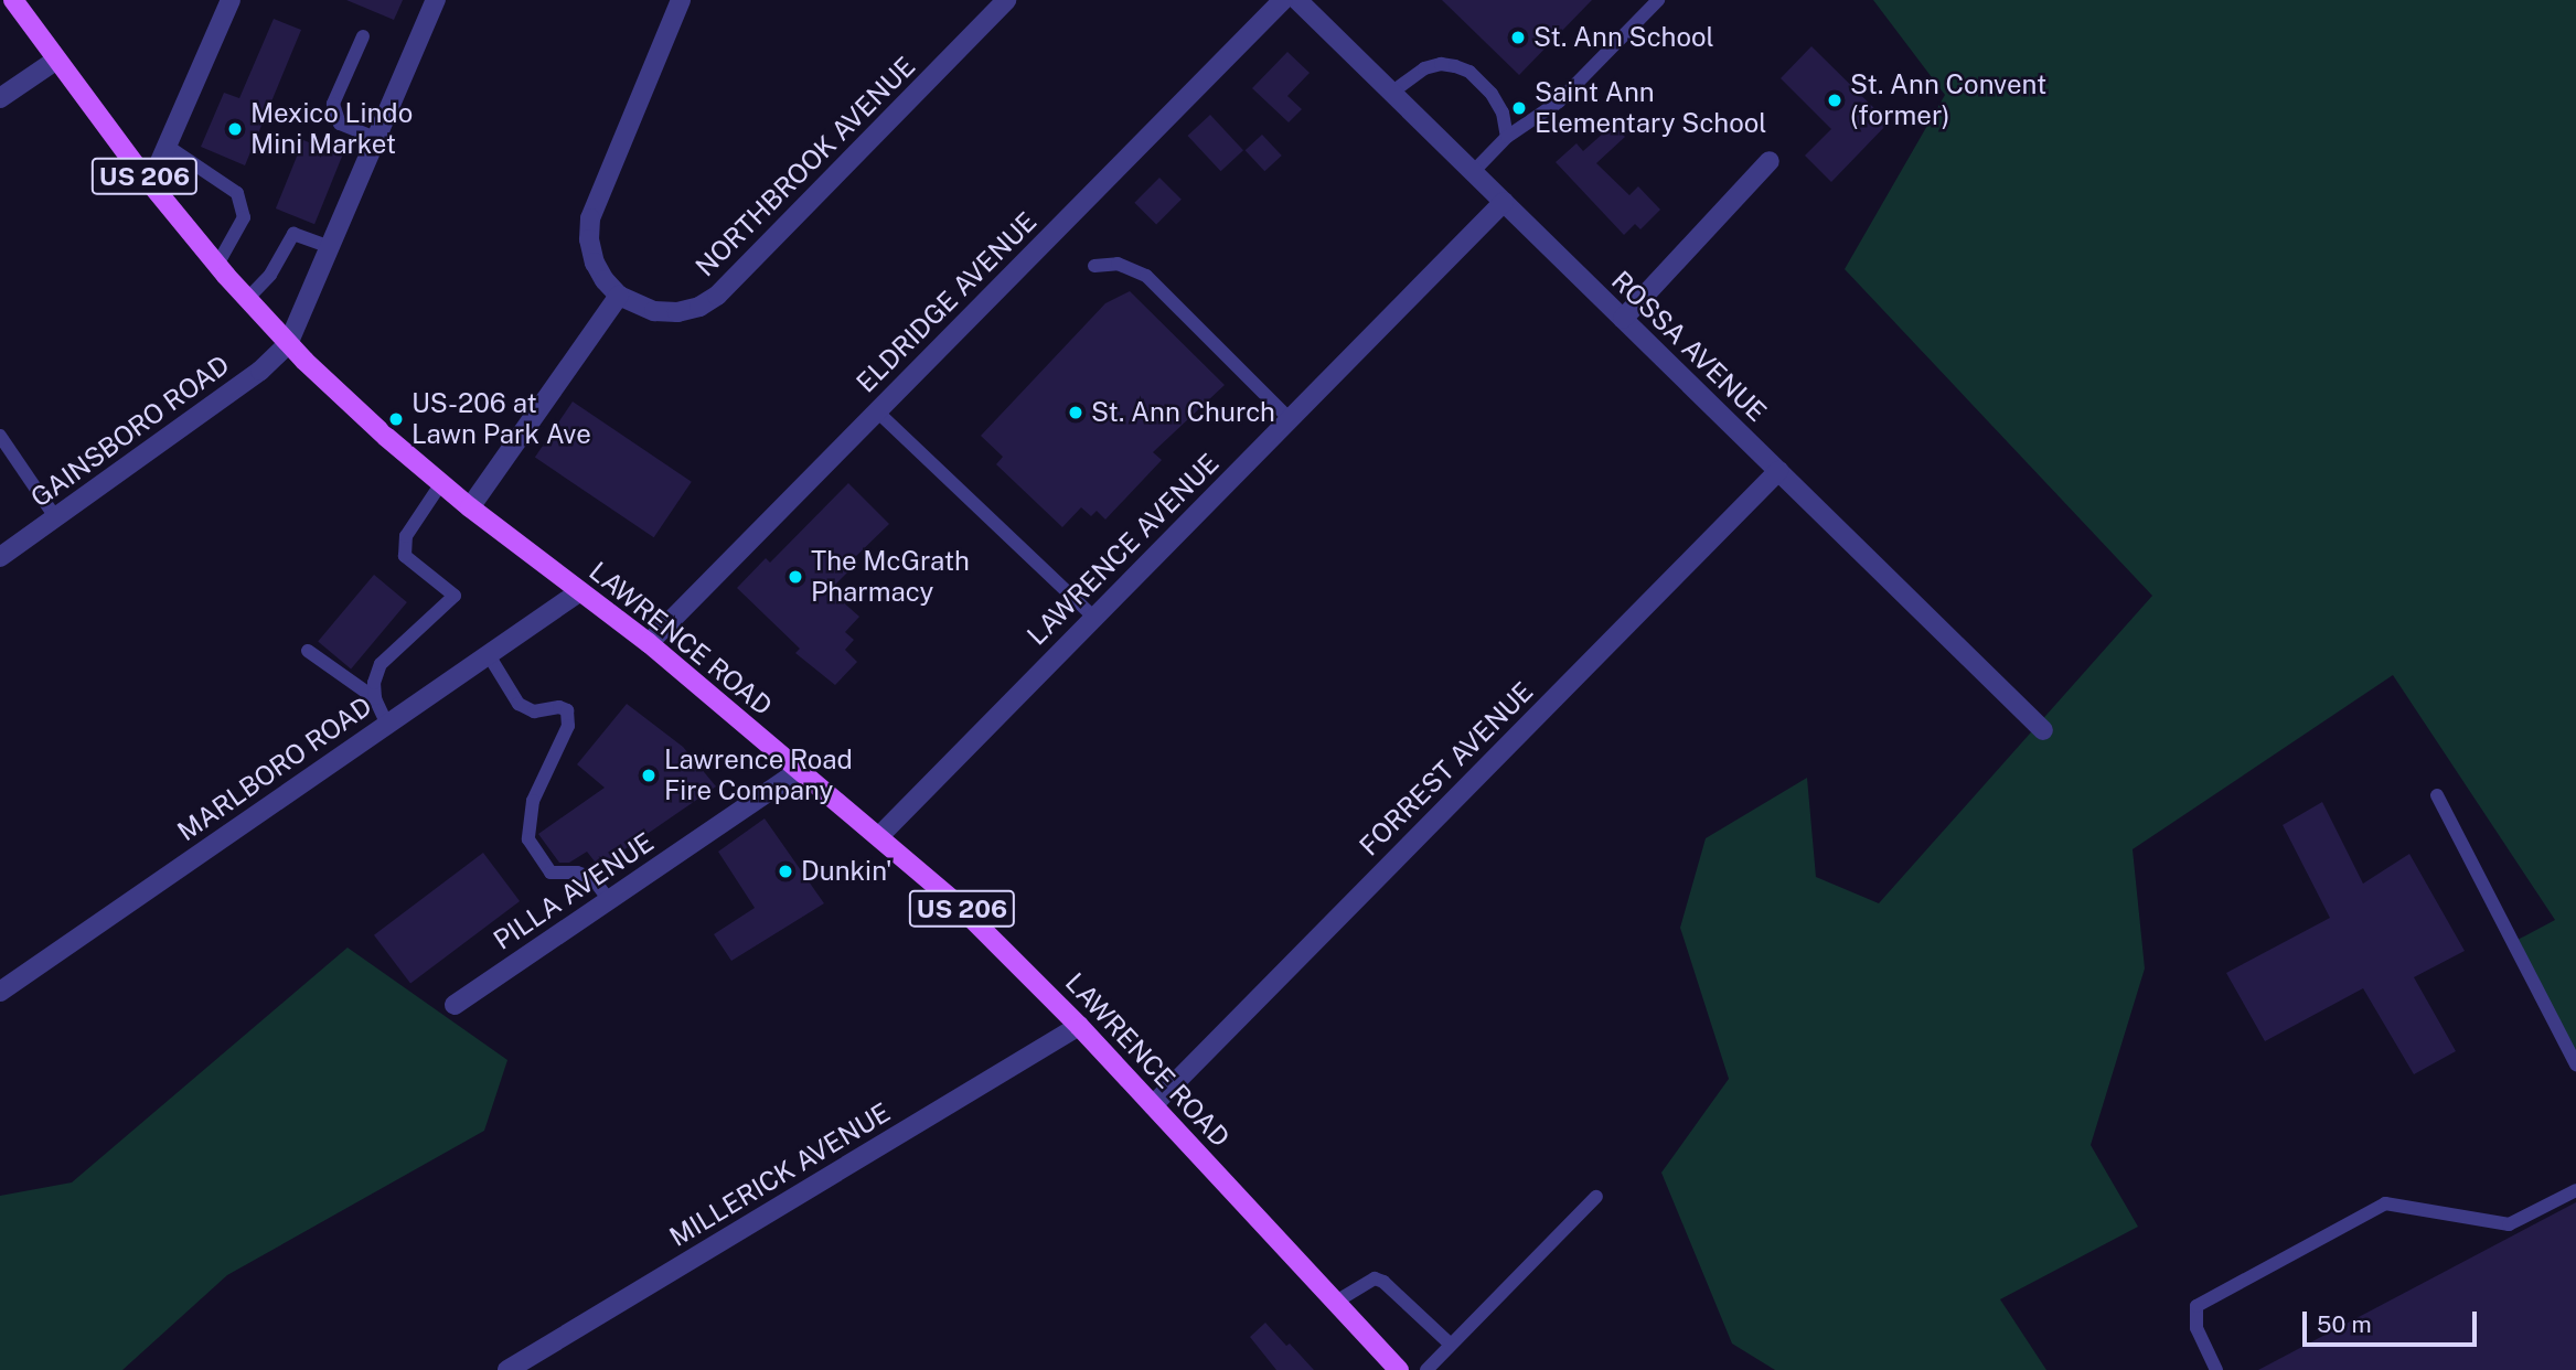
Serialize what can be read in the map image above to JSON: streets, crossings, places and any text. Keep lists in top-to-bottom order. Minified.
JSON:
{"streets":{"main road":["US 206","LAWRENCE ROAD"],"street":["NORTHBROOK AVENUE","ELDRIDGE AVENUE","ROSSA AVENUE","GAINSBORO ROAD","LAWRENCE AVENUE","MARLBORO ROAD","FORREST AVENUE","PILLA AVENUE","MILLERICK AVENUE"]},"crossings":[["ELDRIDGE AVENUE","LAWRENCE ROAD"],["ROSSA AVENUE","LAWRENCE AVENUE"],["ROSSA AVENUE","FORREST AVENUE"],["GAINSBORO ROAD","LAWRENCE ROAD"],["LAWRENCE AVENUE","LAWRENCE ROAD"],["LAWRENCE ROAD","MARLBORO ROAD"],["LAWRENCE ROAD","FORREST AVENUE"],["LAWRENCE ROAD","PILLA AVENUE"],["LAWRENCE ROAD","MILLERICK AVENUE"]],"places":["St. Ann School","St. Ann Convent (former)","Saint Ann Elementary School","Mexico Lindo Mini Market","St. Ann Church","US-206 at Lawn Park Ave","The McGrath Pharmacy","Lawrence Road Fire Company","Dunkin'"],"scale_bar":"50 m"}
